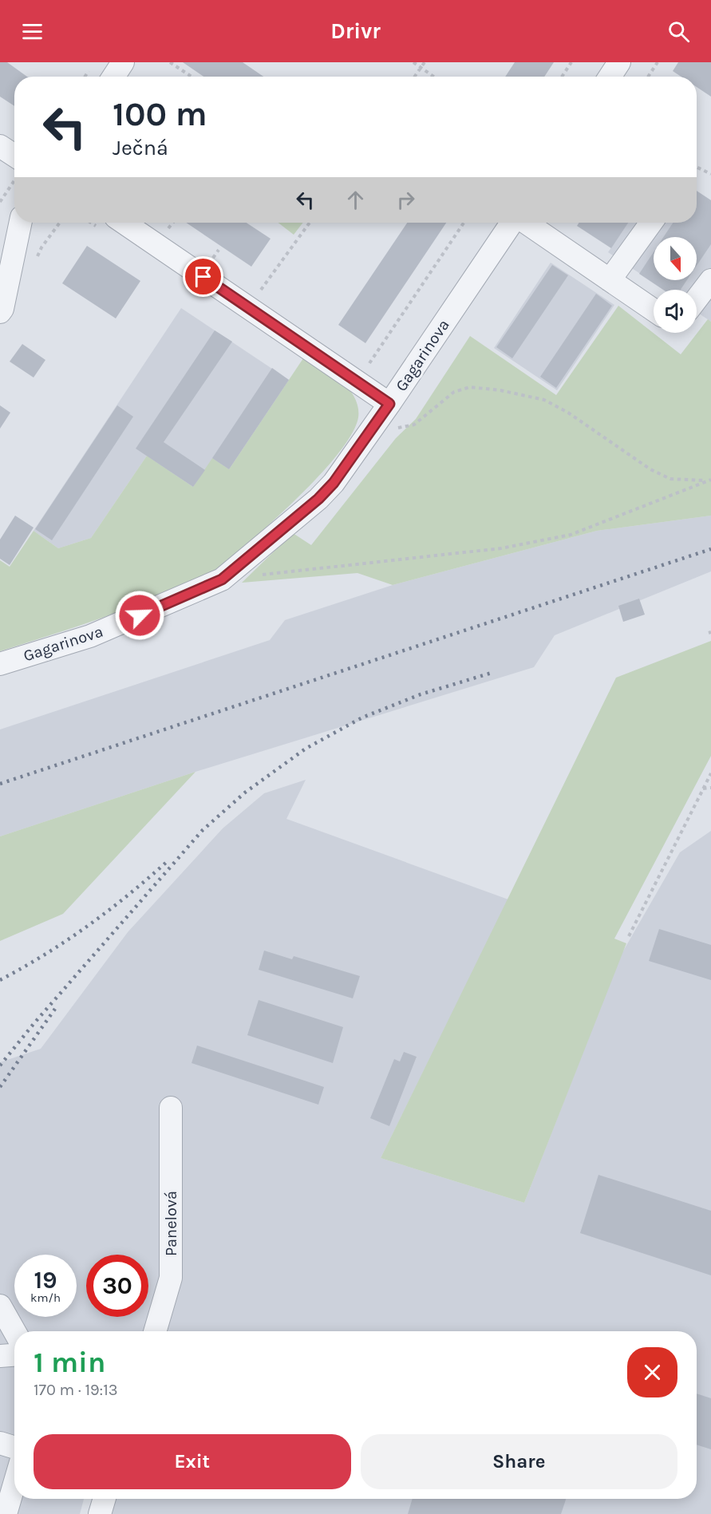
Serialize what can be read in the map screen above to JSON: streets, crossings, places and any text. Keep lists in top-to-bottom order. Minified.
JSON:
{"streets":{"street":["Gagarinova","Panelová"]},"north":"bottom","page":{"header":"Drivr","turn":["100 m","Ječná"],"speed":"19 km/h","limit":"30","heading":["1 min","170 m · 19:13"],"buttons":["Exit","Share"]}}
